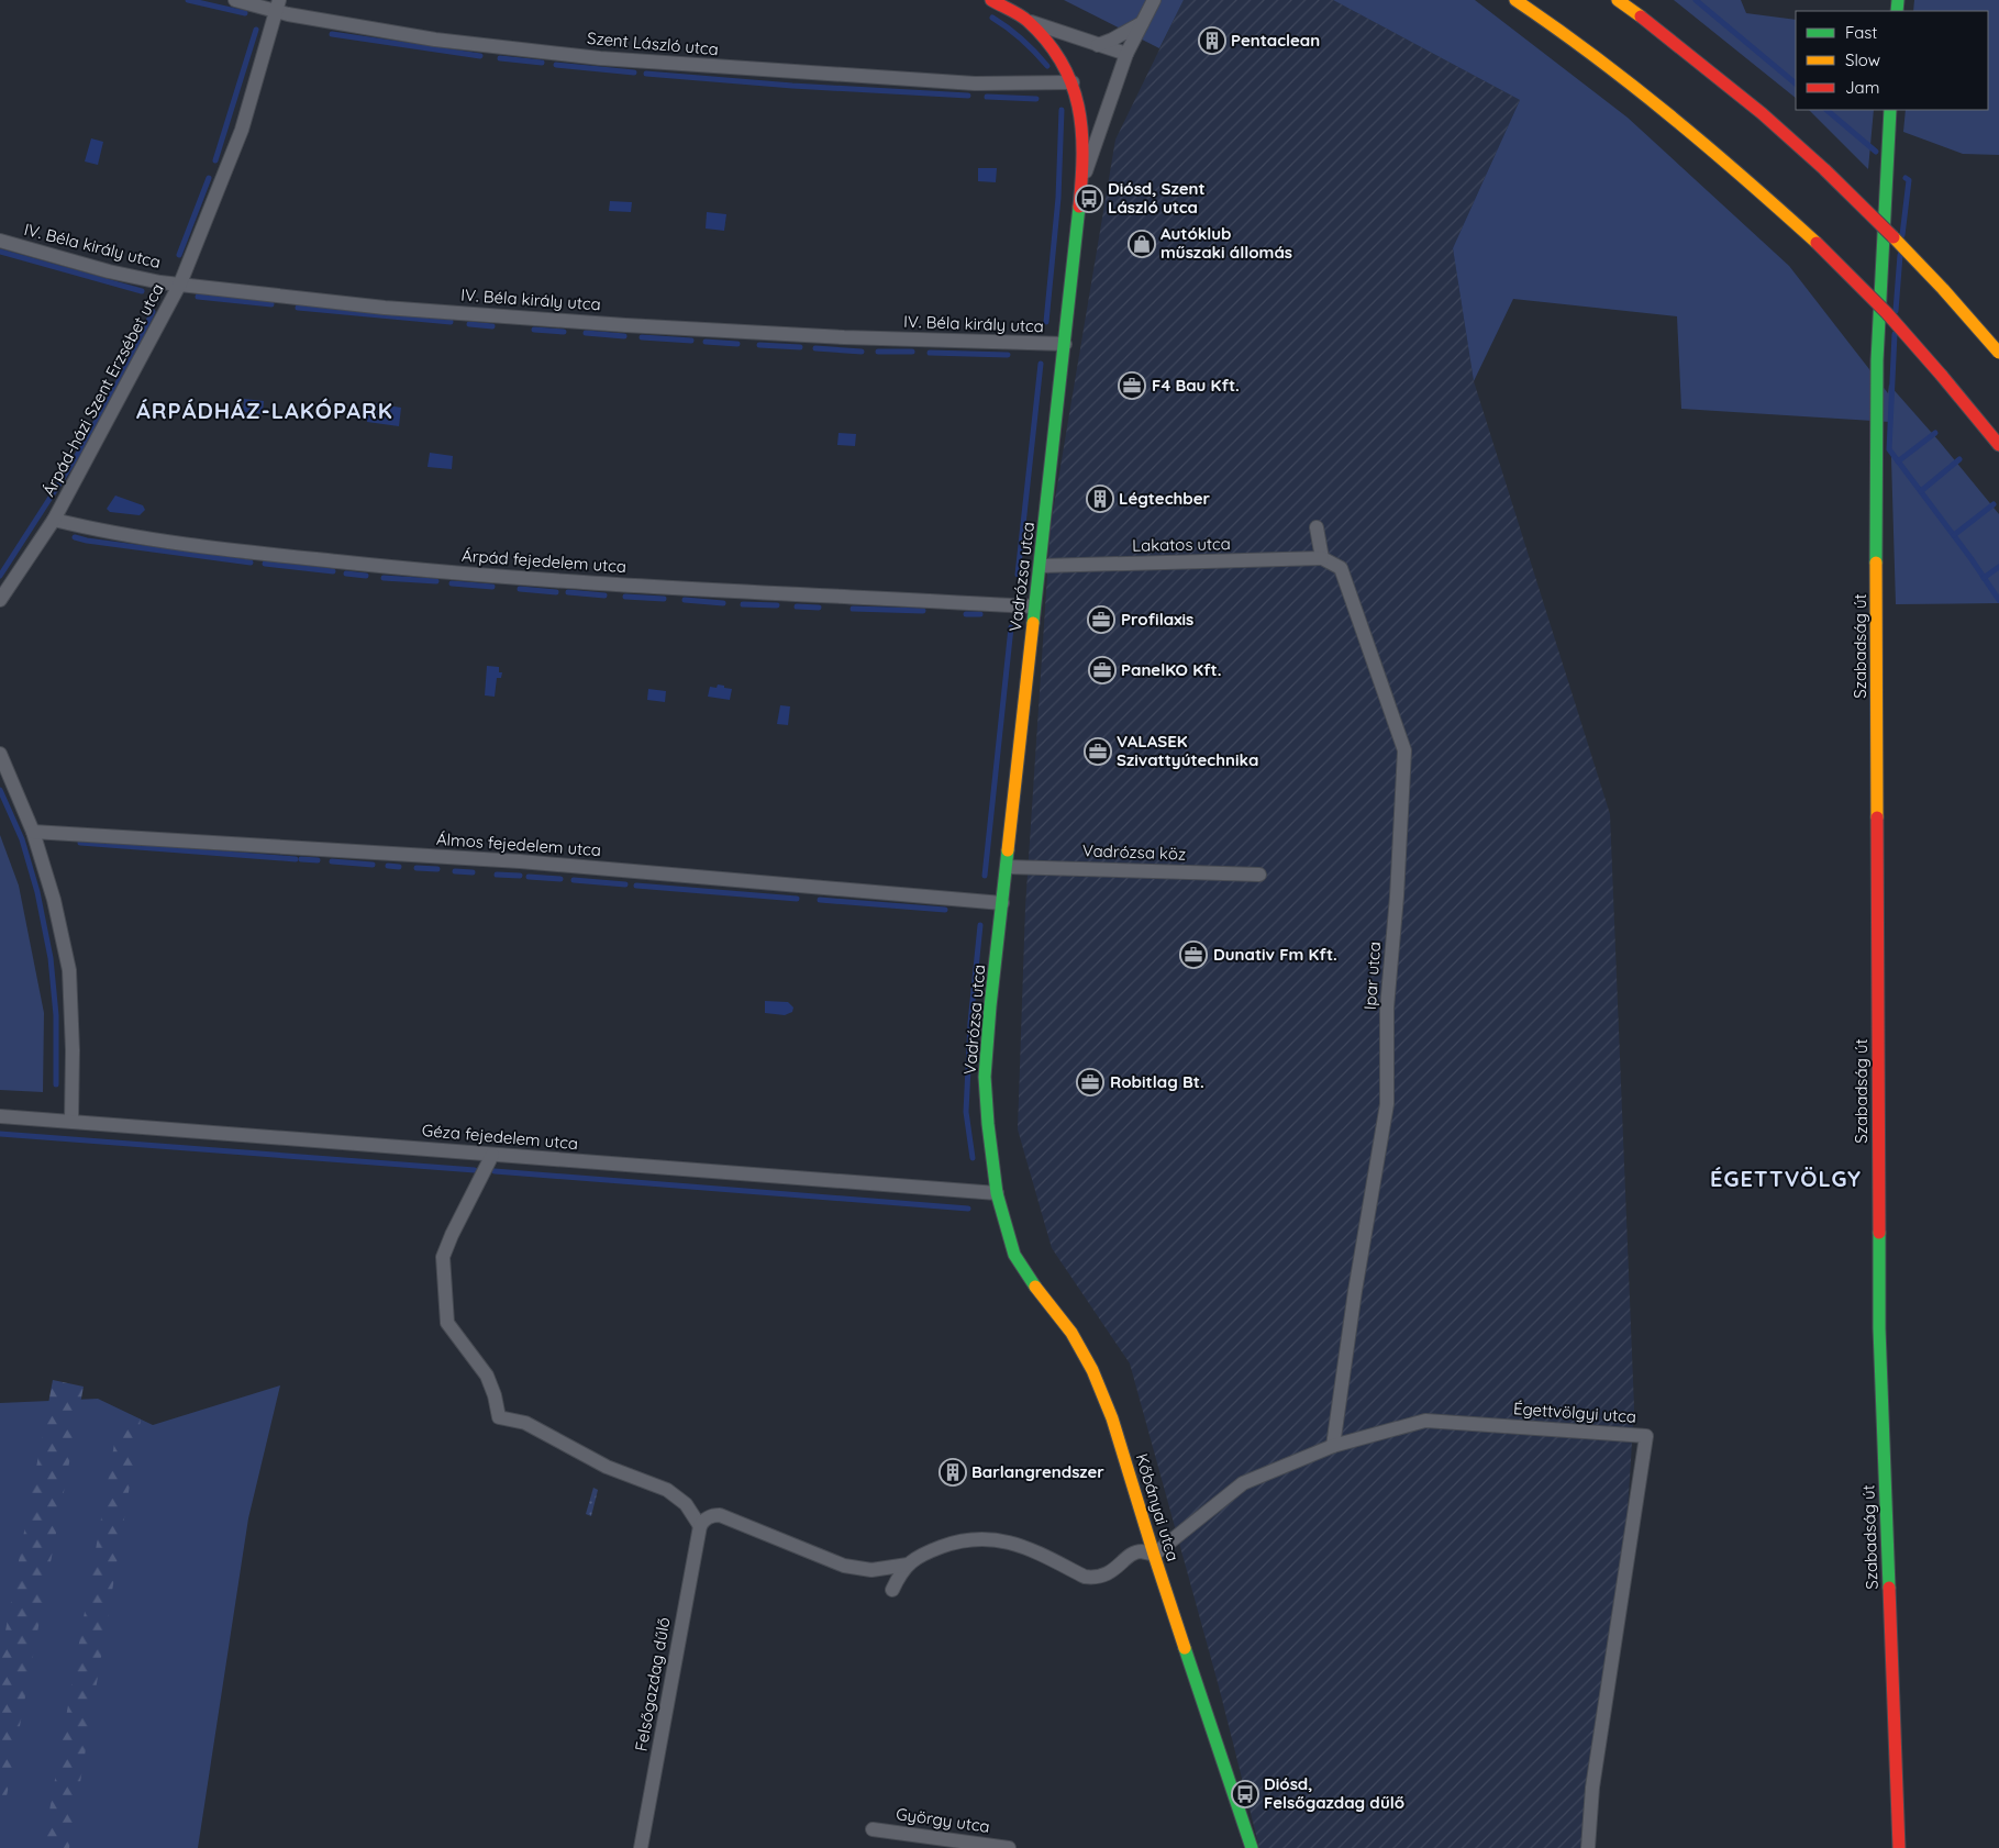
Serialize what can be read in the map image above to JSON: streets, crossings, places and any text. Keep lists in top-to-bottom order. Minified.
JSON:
{"streets":{"main road":["Vadrózsa utca","Szabadság út","Kőbányai utca"],"street":["Szent László utca","IV. Béla király utca","Árpád-házi Szent Erzsébet utca","Lakatos utca","Árpád fejedelem utca","Álmos fejedelem utca","Vadrózsa köz","Ipar utca","Géza fejedelem utca","Égettvölgyi utca","Felsőgazdag dűlő","György utca"]},"crossings":[["Szent László utca","Árpád-házi Szent Erzsébet utca"],["Szent László utca","Vadrózsa utca"],["IV. Béla király utca","Árpád-házi Szent Erzsébet utca"],["IV. Béla király utca","Vadrózsa utca"],["Árpád-házi Szent Erzsébet utca","Árpád fejedelem utca"],["Lakatos utca","Vadrózsa utca"],["Lakatos utca","Ipar utca"],["Árpád fejedelem utca","Vadrózsa utca"],["Vadrózsa utca","Álmos fejedelem utca"],["Vadrózsa utca","Vadrózsa köz"],["Vadrózsa utca","Géza fejedelem utca"],["Vadrózsa utca","Kőbányai utca"],["Ipar utca","Égettvölgyi utca"],["Géza fejedelem utca","Kőbányai utca"],["Égettvölgyi utca","Kőbányai utca"]],"districts":["ÁRPÁDHÁZ-LAKÓPARK","ÉGETTVÖLGY"],"places":{"building":["Pentaclean","Légtechber","Barlangrendszer"],"bus stop":["Diósd, Szent László utca","Diósd, Felsőgazdag dűlő"],"shop":["Autóklub műszaki állomás"],"office":["F4 Bau Kft.","Profilaxis","PanelKO Kft.","VALASEK Szivattyútechnika","Dunativ Fm Kft.","Robitlag Bt."]},"legend":["Fast","Slow","Jam"]}
